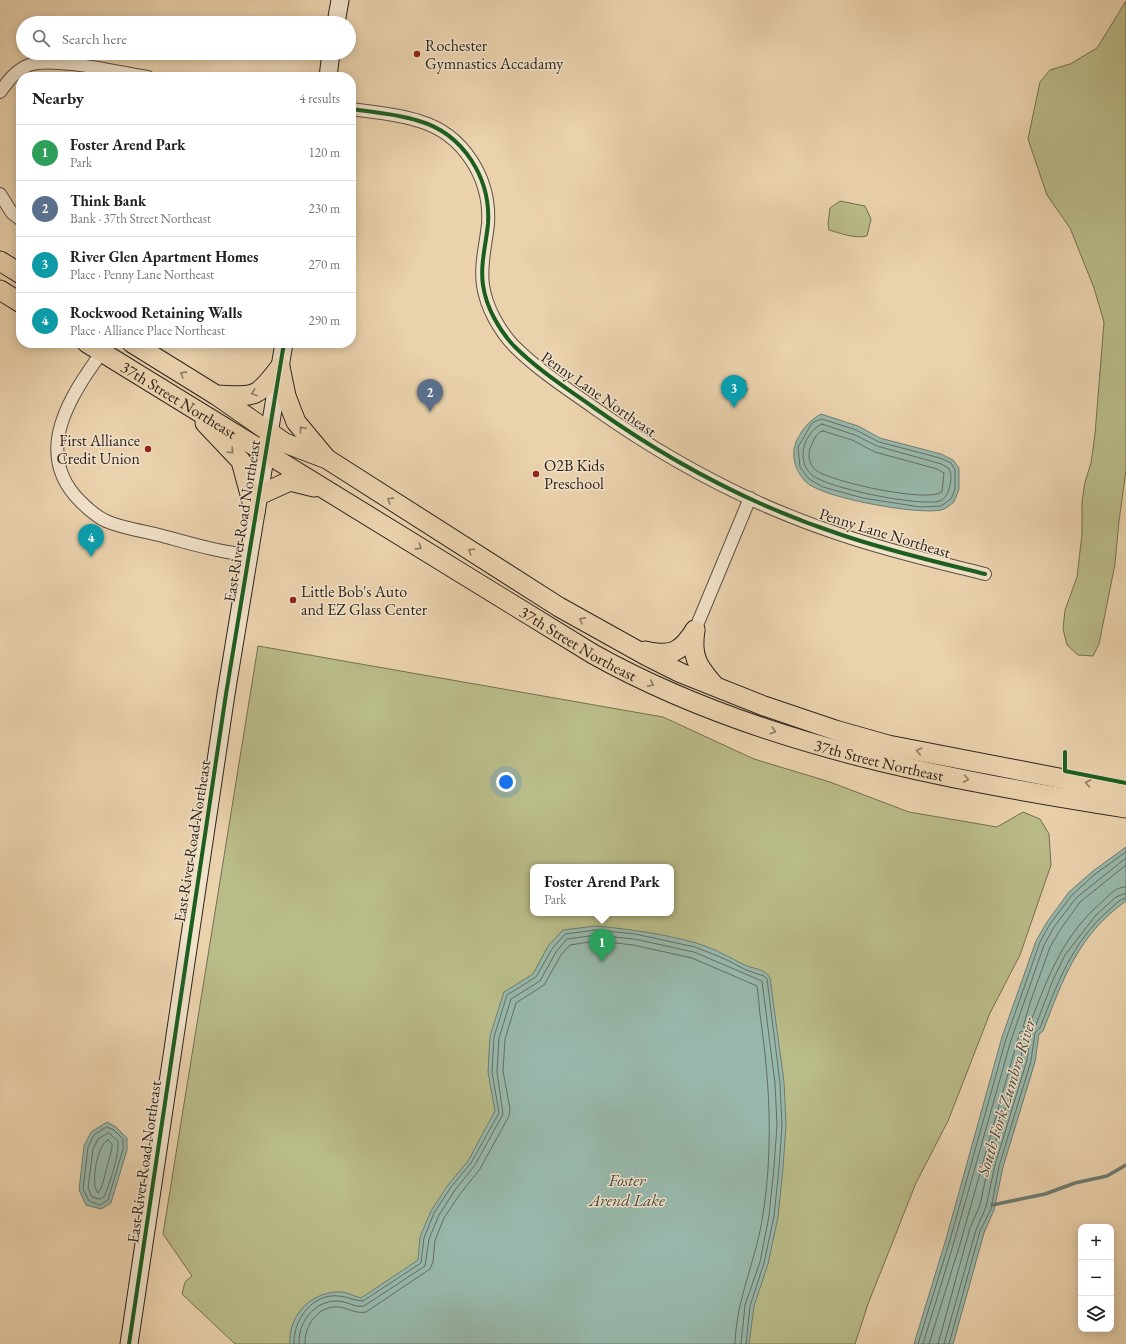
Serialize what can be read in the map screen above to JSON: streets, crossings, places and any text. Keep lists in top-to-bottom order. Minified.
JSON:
{"streets":{"main road":["37th Street Northeast"],"street":["Penny Lane Northeast","East River Road Northeast"]},"crossings":[["37th Street Northeast","East River Road Northeast"]],"water":["South Fork Zumbro River","Foster Arend Lake"],"places":["Rochester Gymnastics Accadamy","First Alliance Credit Union","O2B Kids Preschool","Little Bob's Auto and EZ Glass Center"],"page":{"search":"Search here","heading":["Nearby","4 results"],"list":[{"mark":"1","name":"Foster Arend Park","note":"Park","value":"120 m"},{"mark":"2","name":"Think Bank","note":"Bank · 37th Street Northeast","value":"230 m"},{"mark":"3","name":"River Glen Apartment Homes","note":"Place · Penny Lane Northeast","value":"270 m"},{"mark":"4","name":"Rockwood Retaining Walls","note":"Place · Alliance Place Northeast","value":"290 m"}],"pins":["3","2","4","1"],"popup":["Foster Arend Park","Park"],"map_buttons":["+","−"]}}
